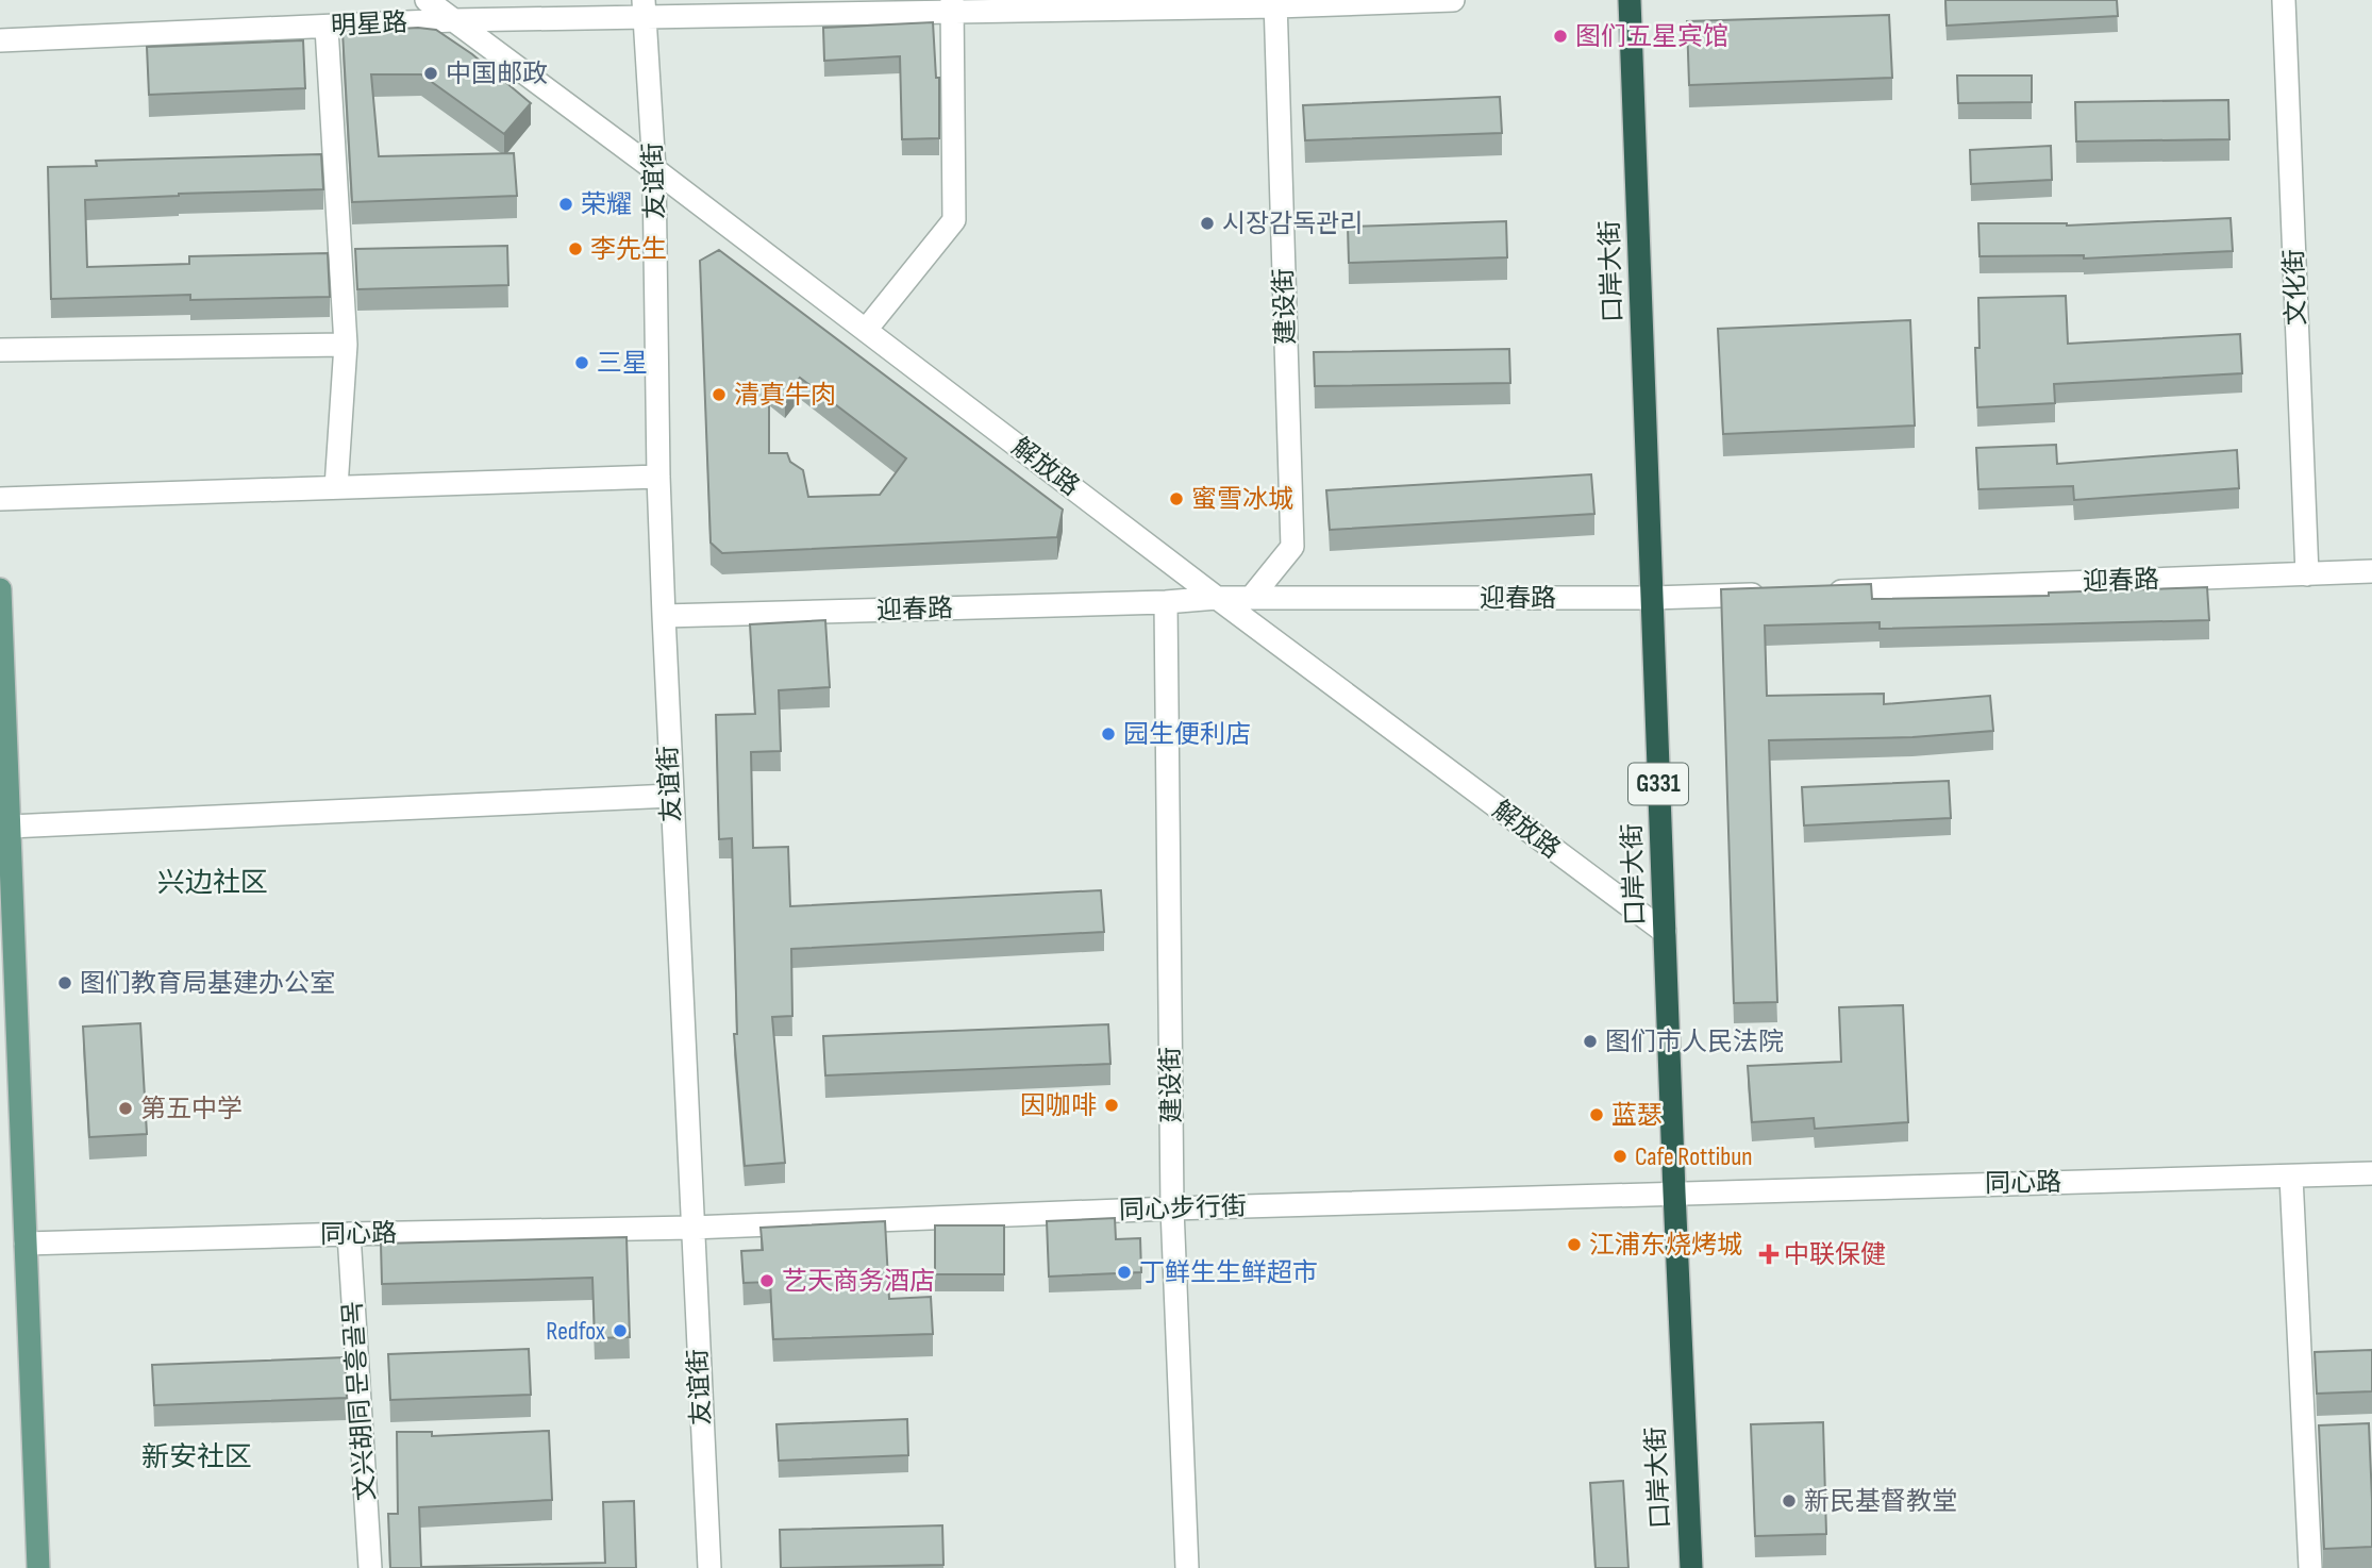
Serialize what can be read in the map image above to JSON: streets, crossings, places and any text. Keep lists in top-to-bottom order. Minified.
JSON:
{"streets":{"highway":["口岸大街","G331"],"street":["明星路","友谊街","文化街","建设街","解放路","迎春路","同心路","同心步行街","文兴胡同 문흥골목"]},"crossings":[["明星路","友谊街"],["明星路","建设街"],["明星路","解放路"],["友谊街","解放路"],["友谊街","迎春路"],["友谊街","同心路"],["友谊街","同心步行街"],["口岸大街","解放路"],["口岸大街","迎春路"],["口岸大街","同心路"],["口岸大街","同心步行街"],["文化街","迎春路"],["建设街","迎春路"],["建设街","同心步行街"],["解放路","迎春路"],["同心路","同心步行街"],["同心路","文兴胡同 문흥골목"]],"districts":["兴边社区","新安社区"],"places":{"other":["图们五星宾馆","中国邮政","荣耀","시장감독관리","李先生","三星","清真牛肉","蜜雪冰城","园生便利店","图们教育局基建办公室","图们市人民法院","因咖啡","第五中学","蓝瑟","Cafe Rottibun","江浦东烧烤城","丁鲜生生鲜超市","艺天商务酒店","Redfox","新民基督教堂"],"health":["中联保健"]}}
